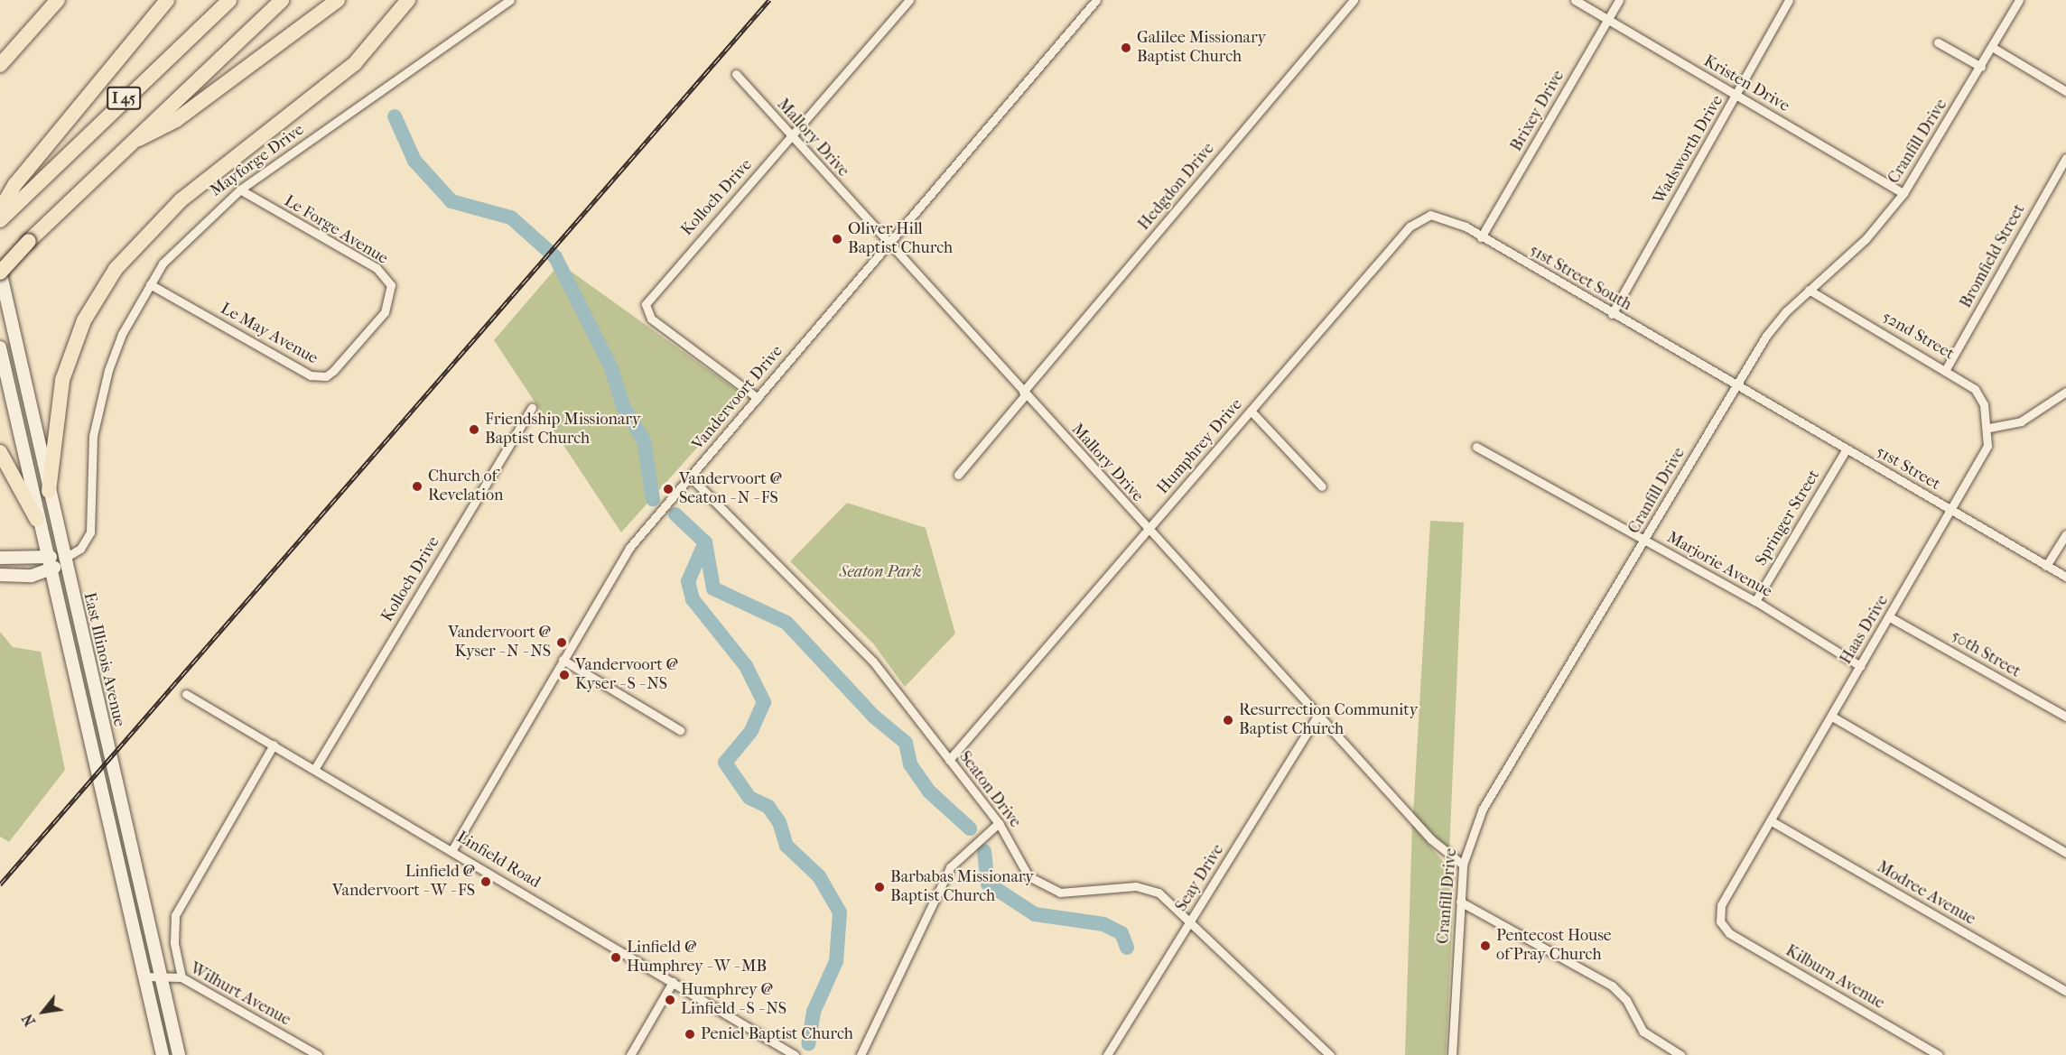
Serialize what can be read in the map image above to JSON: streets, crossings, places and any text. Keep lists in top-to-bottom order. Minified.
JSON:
{"streets":{"highway":["I 45"],"main road":["East Illinois Avenue"],"street":["Kristen Drive","Brixey Drive","Mallory Drive","Cranfill Drive","Wadsworth Drive","Mayforge Drive","Hedgdon Drive","Kolloch Drive","Le Forge Avenue","Bromfield Street","51st Street South","Le May Avenue","52nd Street","Vandervoort Drive","Humphrey Drive","51st Street","Springer Street","Marjorie Avenue","Haas Drive","50th Street","Seaton Drive","Linfield Road","Seay Drive","Modree Avenue","Kilburn Avenue","Wilhurt Avenue"]},"crossings":[["Kristen Drive","Brixey Drive"],["Kristen Drive","Cranfill Drive"],["Kristen Drive","Wadsworth Drive"],["I 45","East Illinois Avenue"],["Brixey Drive","51st Street South"],["Mallory Drive","Cranfill Drive"],["Mallory Drive","Hedgdon Drive"],["Mallory Drive","Kolloch Drive"],["Mallory Drive","Vandervoort Drive"],["Mallory Drive","Humphrey Drive"],["Mallory Drive","Seay Drive"],["Cranfill Drive","51st Street South"],["Cranfill Drive","52nd Street"],["Cranfill Drive","51st Street"],["Cranfill Drive","Marjorie Avenue"],["Wadsworth Drive","51st Street South"],["Mayforge Drive","Le Forge Avenue"],["Mayforge Drive","Le May Avenue"],["Mayforge Drive","East Illinois Avenue"],["Kolloch Drive","Vandervoort Drive"],["Kolloch Drive","Linfield Road"],["Le Forge Avenue","Le May Avenue"],["Bromfield Street","52nd Street"],["51st Street South","Humphrey Drive"],["51st Street South","51st Street"],["52nd Street","Haas Drive"],["Vandervoort Drive","Seaton Drive"],["Vandervoort Drive","Linfield Road"],["Humphrey Drive","Seaton Drive"],["51st Street","Springer Street"],["51st Street","Haas Drive"],["Springer Street","Marjorie Avenue"],["Marjorie Avenue","Haas Drive"],["Haas Drive","50th Street"],["Haas Drive","Modree Avenue"],["Haas Drive","Kilburn Avenue"],["East Illinois Avenue","Wilhurt Avenue"],["Seaton Drive","Seay Drive"]],"parks":["Seaton Park"],"places":["Galilee Missionary Baptist Church","Oliver Hill Baptist Church","Friendship Missionary Baptist Church","Church of Revelation","Vandervoort @ Seaton - N - FS","Vandervoort @ Kyser - N - NS","Vandervoort @ Kyser - S - NS","Resurrection Community Baptist Church","Linfield @ Vandervoort - W - FS","Barbabas Missionary Baptist Church","Pentecost House of Pray Church","Linfield @ Humphrey - W - MB","Humphrey @ Linfield - S - NS","Peniel Baptist Church"],"north":"bottom left"}
